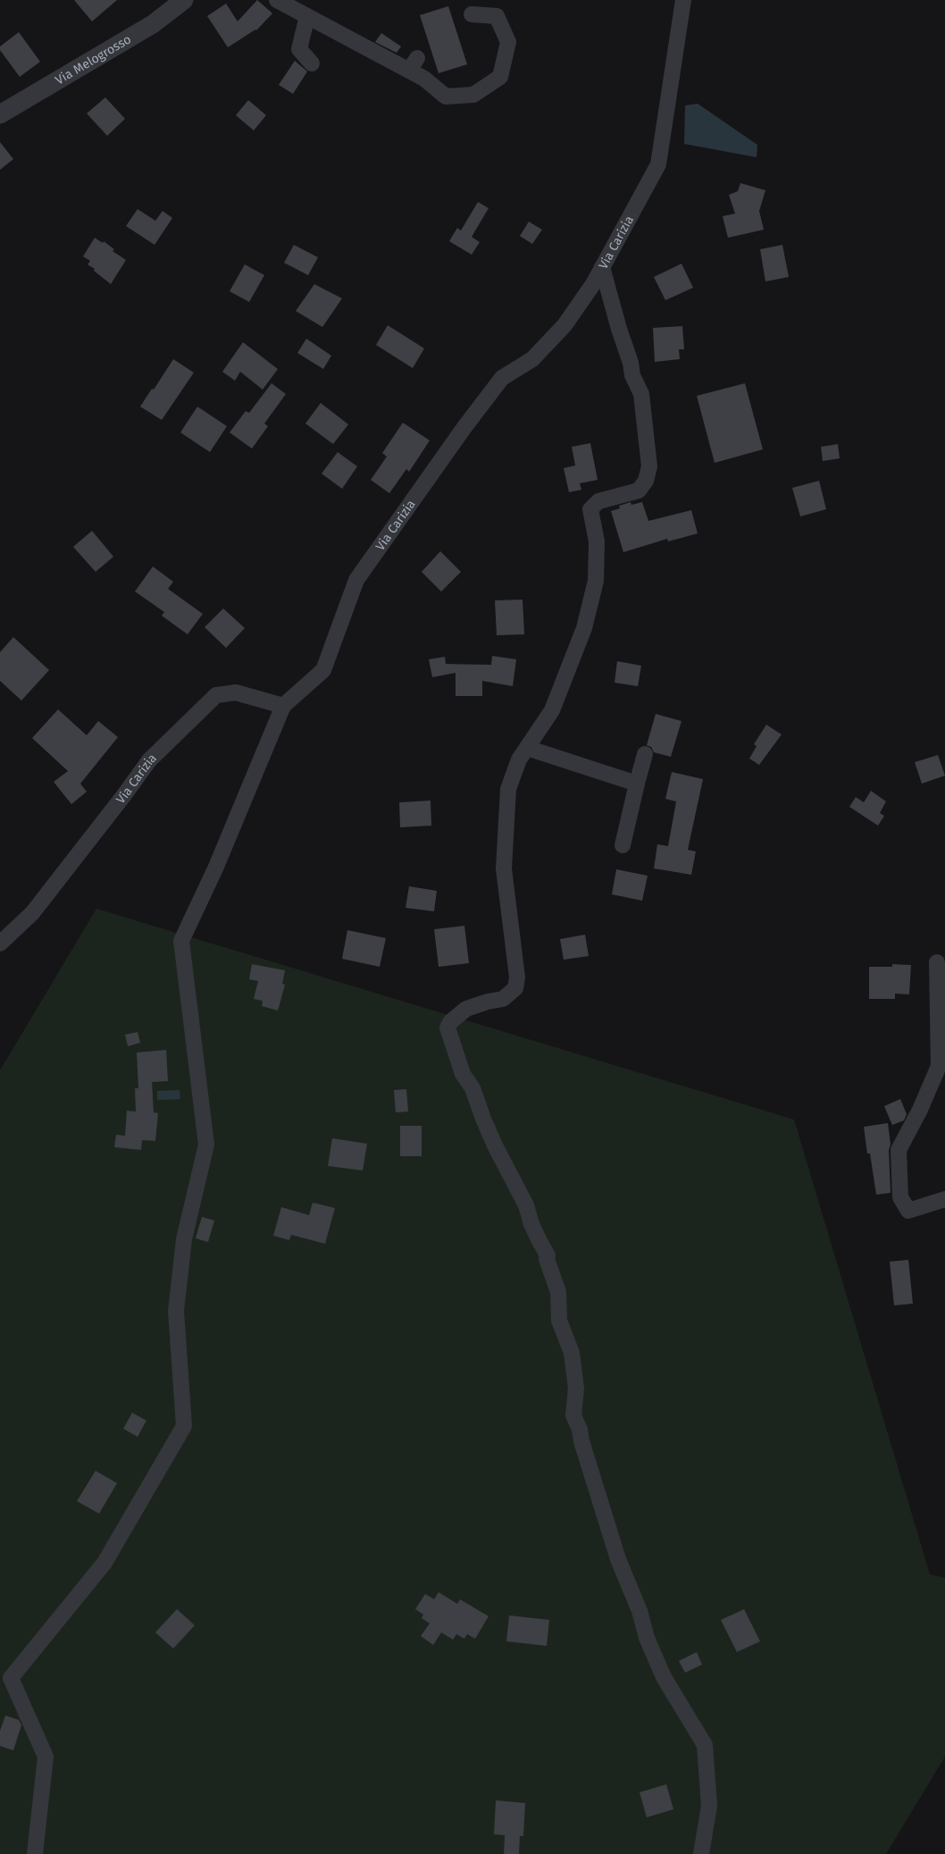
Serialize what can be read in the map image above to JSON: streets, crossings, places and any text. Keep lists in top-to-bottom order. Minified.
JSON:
{"streets":{"street":["Via Melogrosso","Via Carizia"]}}
